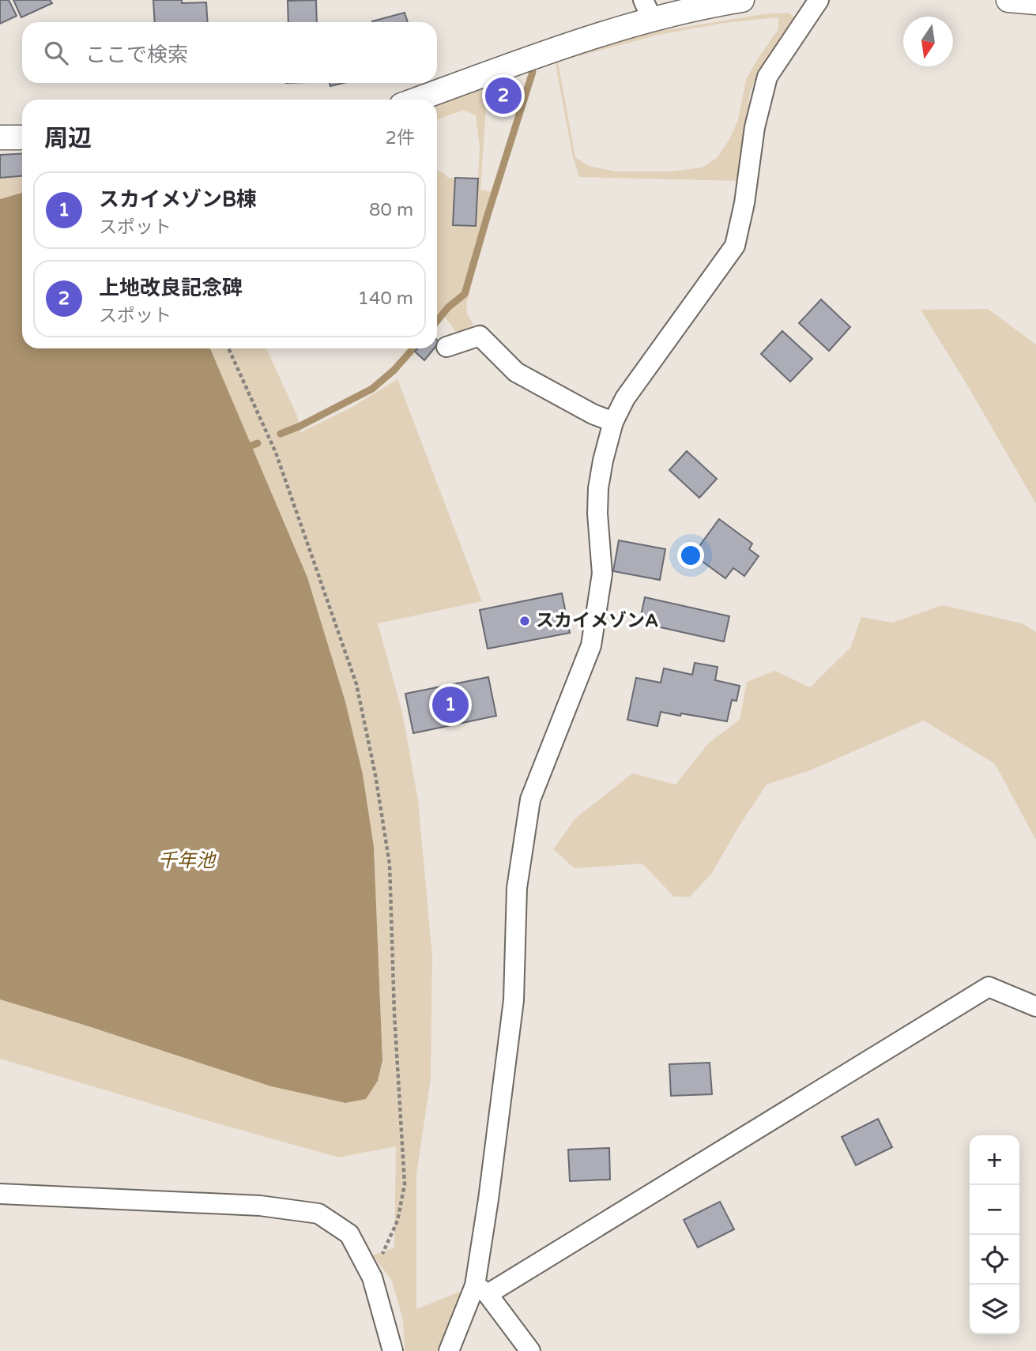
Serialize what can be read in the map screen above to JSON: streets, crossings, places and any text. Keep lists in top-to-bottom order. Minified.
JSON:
{"water":["千年池"],"places":["スカイメゾンA"],"north":"bottom","page":{"search":"ここで検索","pins":["2","1"],"heading":["周辺","2件"],"list":[{"mark":"1","name":"スカイメゾンB棟","note":"スポット","value":"80 m"},{"mark":"2","name":"上地改良記念碑","note":"スポット","value":"140 m"}],"map_buttons":["+","−"]}}
